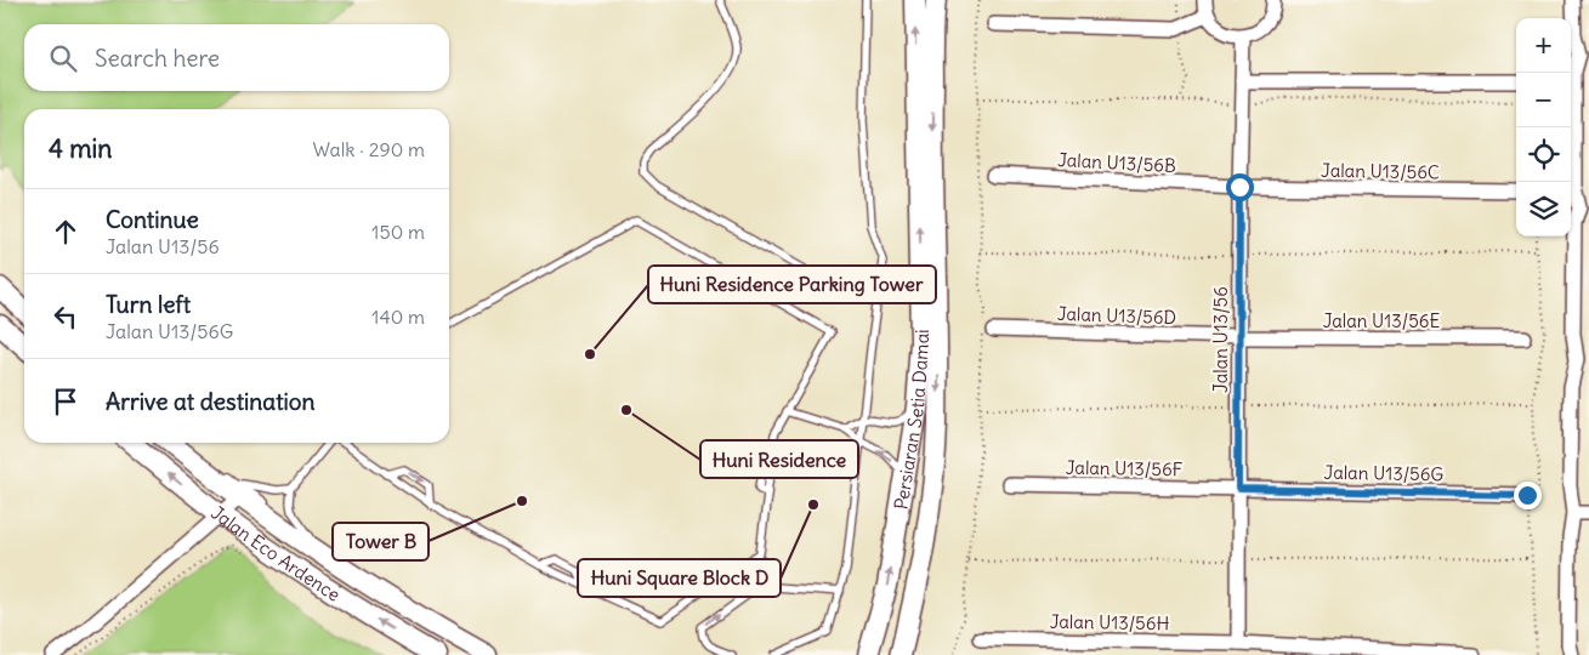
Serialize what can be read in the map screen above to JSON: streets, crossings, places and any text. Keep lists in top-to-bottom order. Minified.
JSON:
{"streets":{"street":["Jalan U13/56B","Jalan U13/56C","Jalan U13/56D","Jalan U13/56E","Jalan U13/56","Persiaran Setia Damai","Jalan U13/56F","Jalan U13/56G","Jalan Eco Ardence","Jalan U13/56H"]},"crossings":[["Jalan U13/56B","Jalan U13/56C"],["Jalan U13/56B","Jalan U13/56"],["Jalan U13/56C","Jalan U13/56"],["Jalan U13/56D","Jalan U13/56E"],["Jalan U13/56D","Jalan U13/56"],["Jalan U13/56E","Jalan U13/56"],["Jalan U13/56","Jalan U13/56F"],["Jalan U13/56","Jalan U13/56G"],["Jalan U13/56","Jalan U13/56H"],["Jalan U13/56F","Jalan U13/56G"]],"places":["Huni Residence Parking Tower","Huni Residence","Tower B","Huni Square Block D"],"page":{"map_buttons":["+","−"],"search":"Search here","heading":["4 min","Walk · 290 m"],"list":[["Continue","Jalan U13/56","150 m"],["Turn left","Jalan U13/56G","140 m"],"Arrive at destination"]}}
